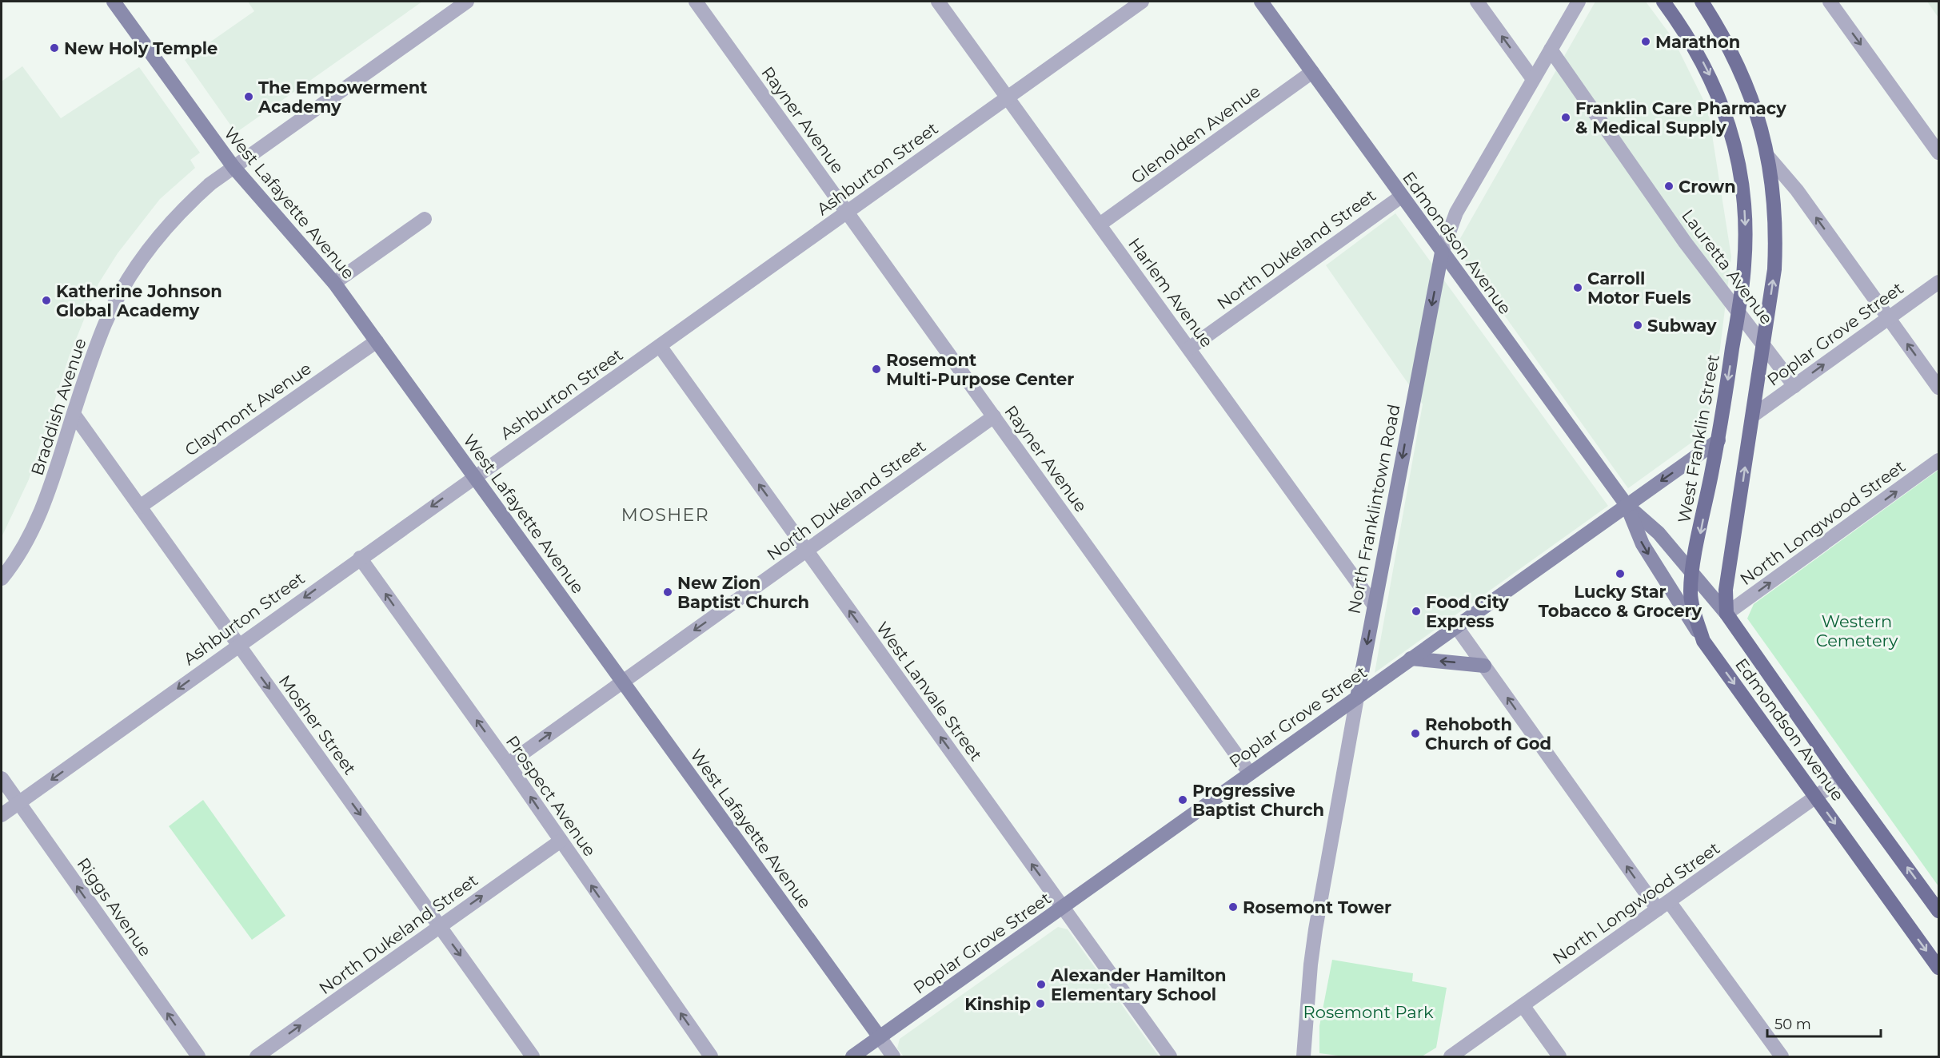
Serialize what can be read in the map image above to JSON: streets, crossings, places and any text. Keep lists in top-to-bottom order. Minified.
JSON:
{"streets":{"main road":["West Lafayette Avenue","Edmondson Avenue","Poplar Grove Street","West Franklin Street","North Franklintown Road"],"street":["Rayner Avenue","Glenolden Avenue","Ashburton Street","North Dukeland Street","Lauretta Avenue","Harlem Avenue","Braddish Avenue","Claymont Avenue","North Longwood Street","West Lanvale Street","Mosher Street","Prospect Avenue","Riggs Avenue"]},"crossings":[["Rayner Avenue","Ashburton Street"],["Rayner Avenue","North Dukeland Street"],["Rayner Avenue","Poplar Grove Street"],["Glenolden Avenue","Edmondson Avenue"],["Glenolden Avenue","Harlem Avenue"],["Ashburton Street","West Lafayette Avenue"],["Ashburton Street","Harlem Avenue"],["Ashburton Street","West Lanvale Street"],["Ashburton Street","Mosher Street"],["Ashburton Street","Prospect Avenue"],["Ashburton Street","Riggs Avenue"],["West Lafayette Avenue","North Dukeland Street"],["West Lafayette Avenue","Poplar Grove Street"],["West Lafayette Avenue","Braddish Avenue"],["West Lafayette Avenue","Claymont Avenue"],["Edmondson Avenue","North Dukeland Street"],["Edmondson Avenue","Poplar Grove Street"],["Edmondson Avenue","West Franklin Street"],["Edmondson Avenue","North Franklintown Road"],["Edmondson Avenue","North Longwood Street"],["North Dukeland Street","Harlem Avenue"],["North Dukeland Street","West Lanvale Street"],["North Dukeland Street","Mosher Street"],["North Dukeland Street","Prospect Avenue"],["Lauretta Avenue","Poplar Grove Street"],["Lauretta Avenue","West Franklin Street"],["Lauretta Avenue","North Franklintown Road"],["Harlem Avenue","North Franklintown Road"],["Poplar Grove Street","West Franklin Street"],["Poplar Grove Street","North Franklintown Road"],["Poplar Grove Street","West Lanvale Street"],["Braddish Avenue","Mosher Street"],["Claymont Avenue","Mosher Street"]],"one_way":["Ashburton Street","North Franklintown Road","North Longwood Street","West Lanvale Street","Mosher Street","Prospect Avenue","Riggs Avenue"],"districts":["MOSHER"],"parks":["Western Cemetery","Rosemont Park"],"places":["Marathon","New Holy Temple","The Empowerment Academy","Franklin Care Pharmacy & Medical Supply","Crown","Carroll Motor Fuels","Katherine Johnson Global Academy","Subway","Rosemont Multi-Purpose Center","Lucky Star Tobacco & Grocery","New Zion Baptist Church","Food City Express","Rehoboth Church of God","Progressive Baptist Church","Rosemont Tower","Alexander Hamilton Elementary School","Kinship"],"scale_bar":"50 m"}
